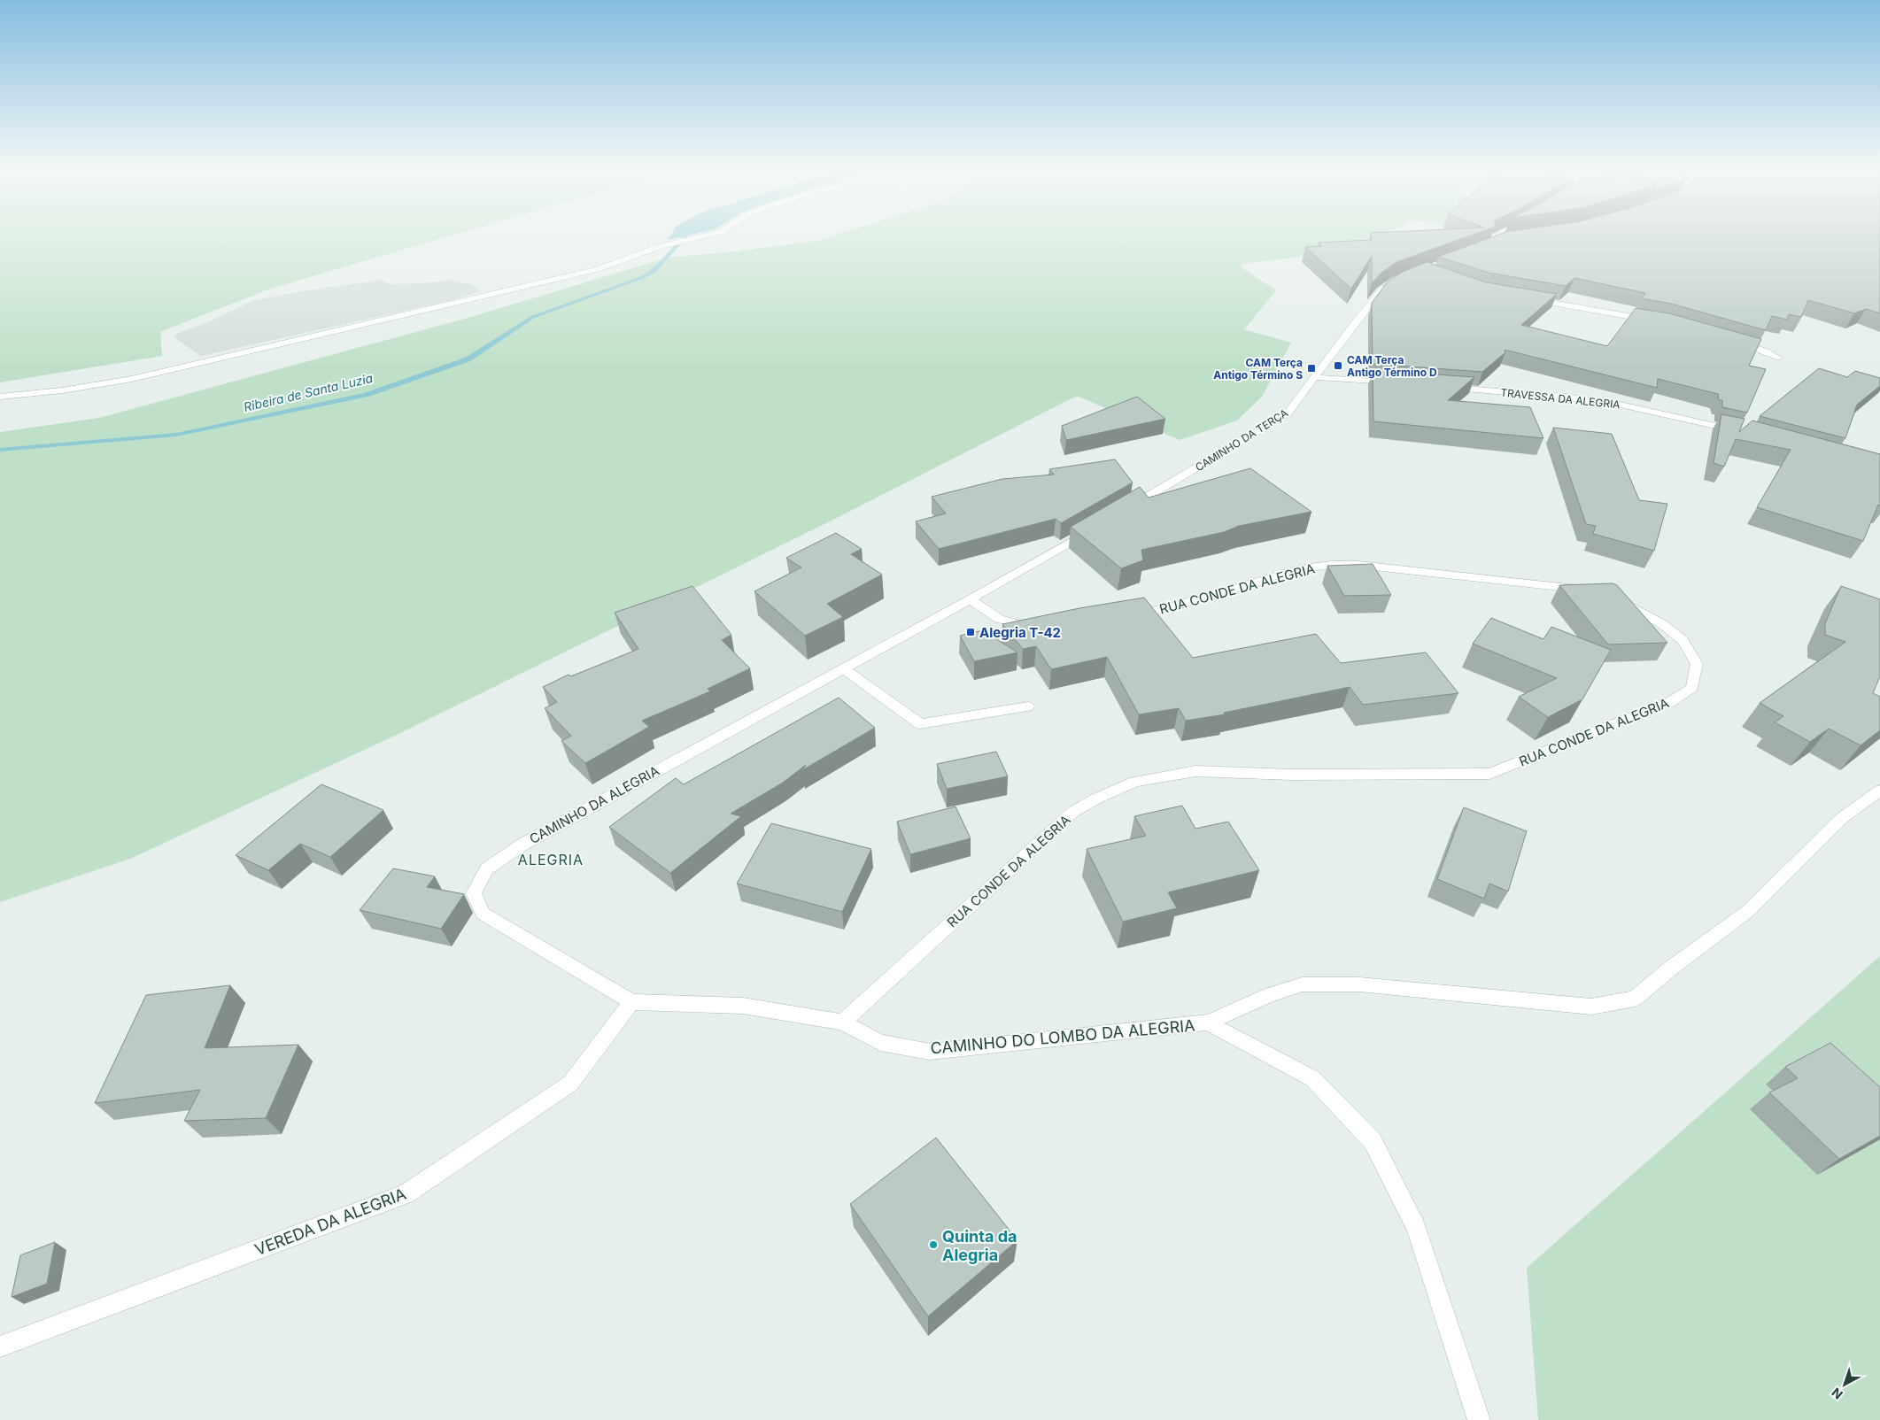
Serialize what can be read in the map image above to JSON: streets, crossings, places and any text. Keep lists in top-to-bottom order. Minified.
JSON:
{"streets":{"street":["TRAVESSA DA ALEGRIA","CAMINHO DA TERÇA","RUA CONDE DA ALEGRIA","CAMINHO DA ALEGRIA","CAMINHO DO LOMBO DA ALEGRIA","VEREDA DA ALEGRIA"]},"crossings":[["RUA CONDE DA ALEGRIA","CAMINHO DA ALEGRIA"],["RUA CONDE DA ALEGRIA","CAMINHO DO LOMBO DA ALEGRIA"],["CAMINHO DA ALEGRIA","CAMINHO DO LOMBO DA ALEGRIA"],["CAMINHO DA ALEGRIA","VEREDA DA ALEGRIA"]],"districts":["ALEGRIA"],"water":["Ribeira de Santa Luzia"],"places":{"transit":["CAM Terça Antigo Término D","CAM Terça Antigo Término S","Alegria T-42"],"other":["Quinta da Alegria"]},"north":"bottom left"}
